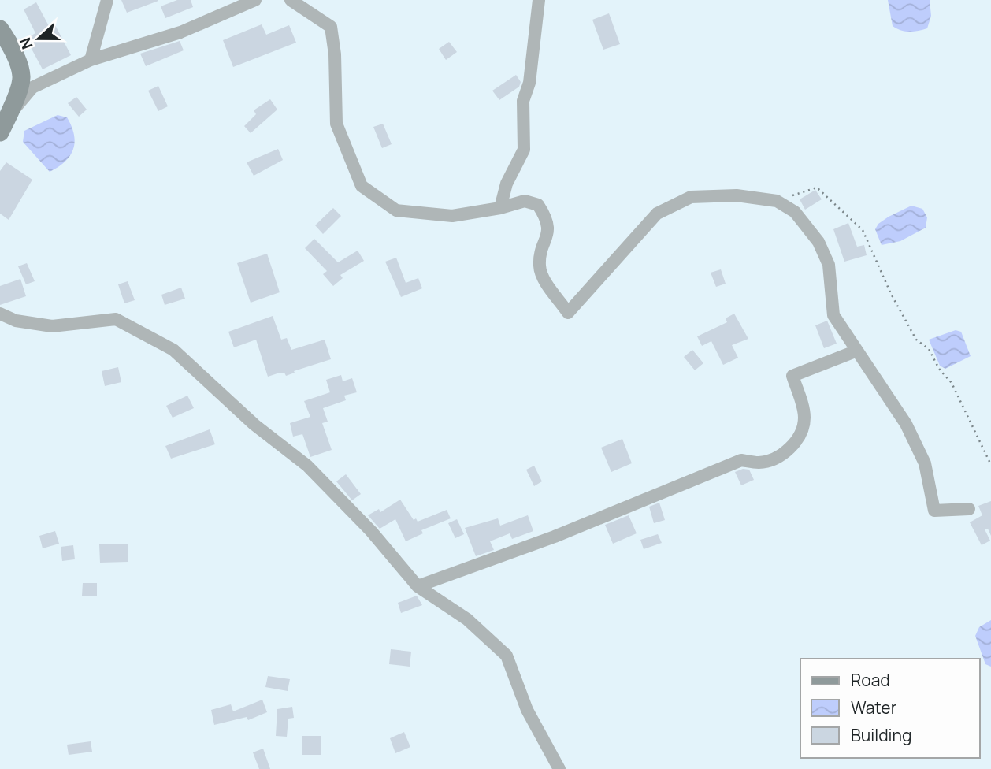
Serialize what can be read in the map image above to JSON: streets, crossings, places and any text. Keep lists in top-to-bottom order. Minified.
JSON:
{"legend":["Road","Water","Building"],"north":"left"}
